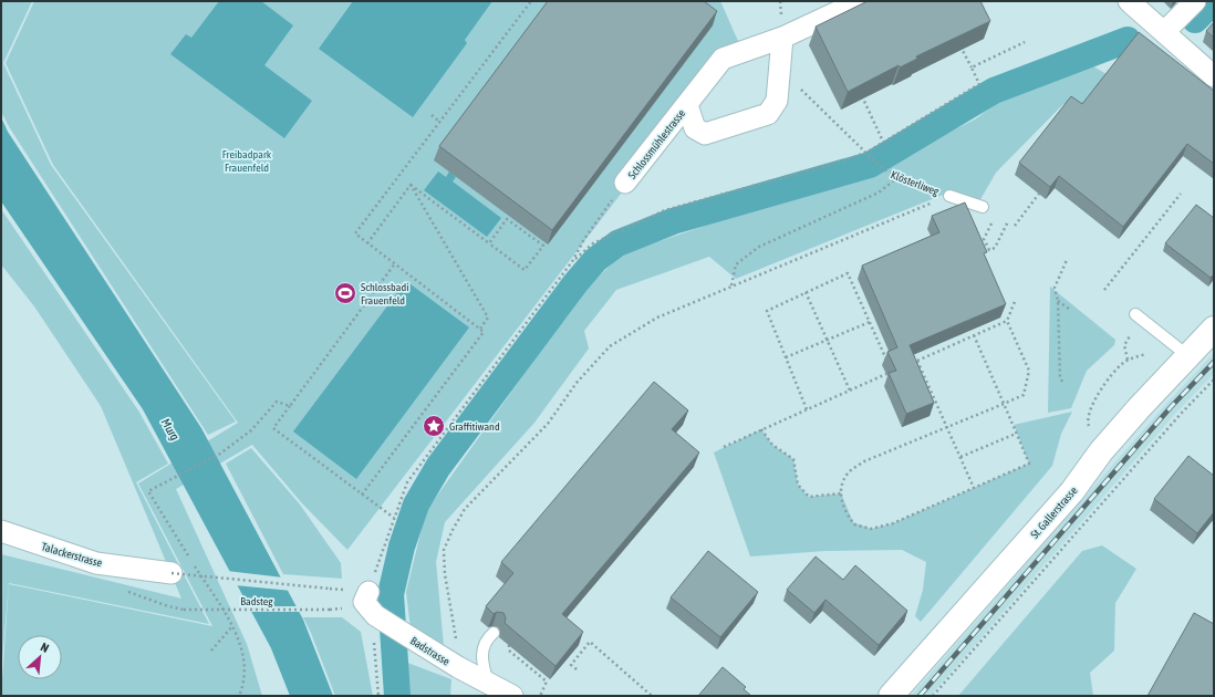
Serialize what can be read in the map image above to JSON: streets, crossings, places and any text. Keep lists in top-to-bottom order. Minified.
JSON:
{"streets":{"main road":["St. Gallerstrasse"],"street":["Schlossmühlestrasse","Talackerstrasse","Badstrasse"],"lane":["Klösterliweg"],"path":["Badsteg"]},"water":["Murg"],"parks":["Freibadpark Frauenfeld"],"places":{"sports":["Schlossbadi Frauenfeld"],"place":["Graffitiwand"]},"north":"top right"}
